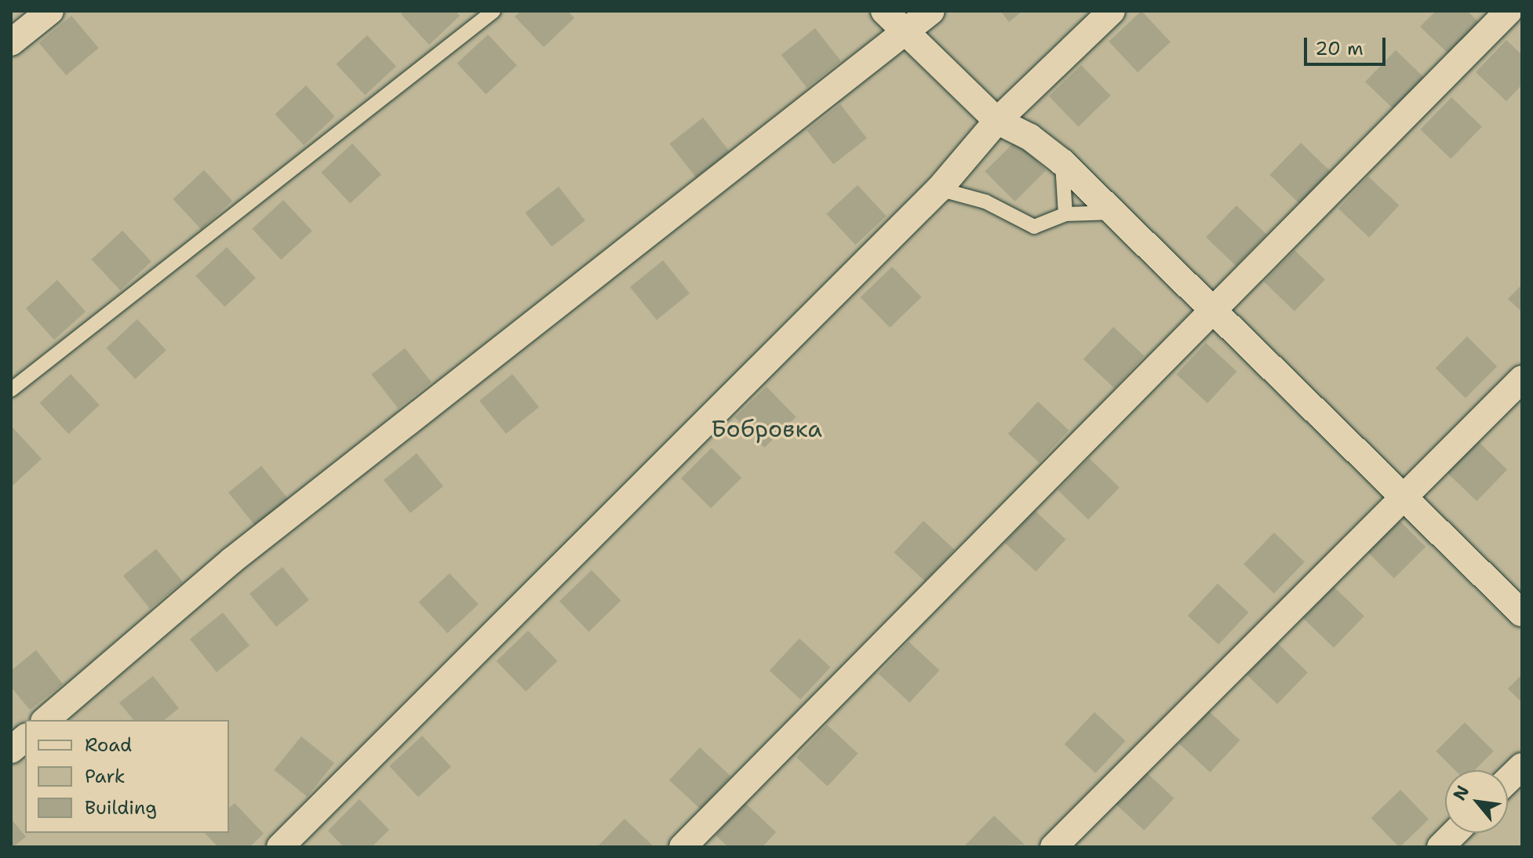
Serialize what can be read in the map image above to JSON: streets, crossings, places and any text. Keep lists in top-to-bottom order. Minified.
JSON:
{"parks":["Бобровка"],"legend":["Road","Park","Building"],"scale_bar":"20 m","north":"top left"}
